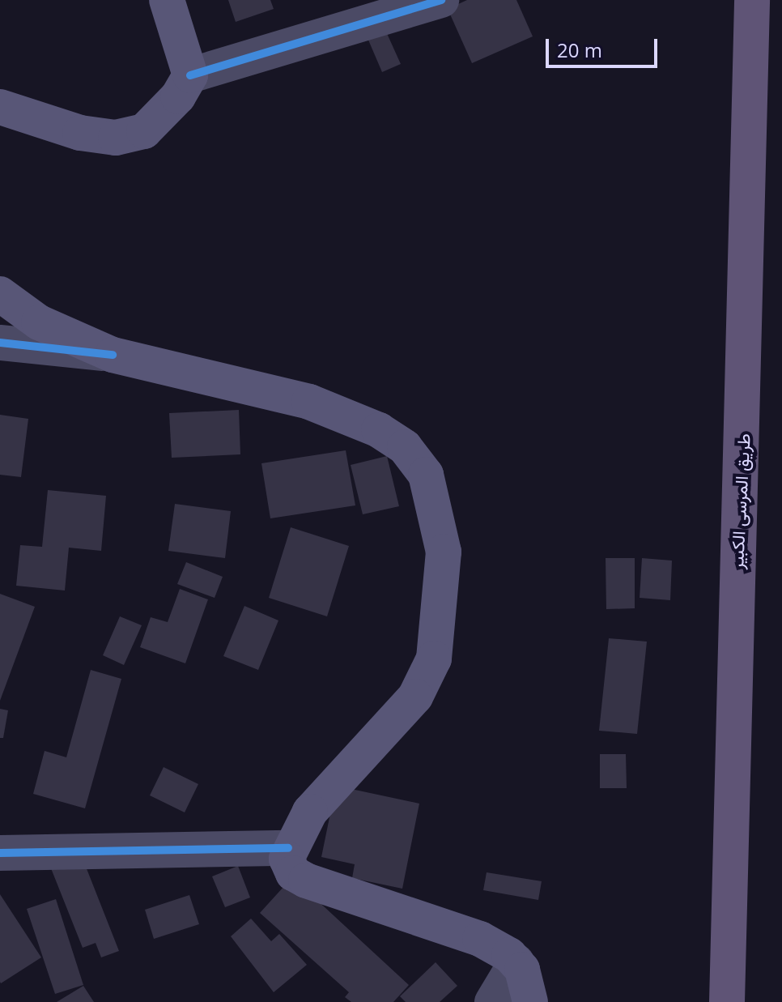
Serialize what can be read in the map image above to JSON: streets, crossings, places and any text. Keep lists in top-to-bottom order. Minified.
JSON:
{"streets":{"main road":["طريق المرسى الكبير"]},"scale_bar":"20 m"}
